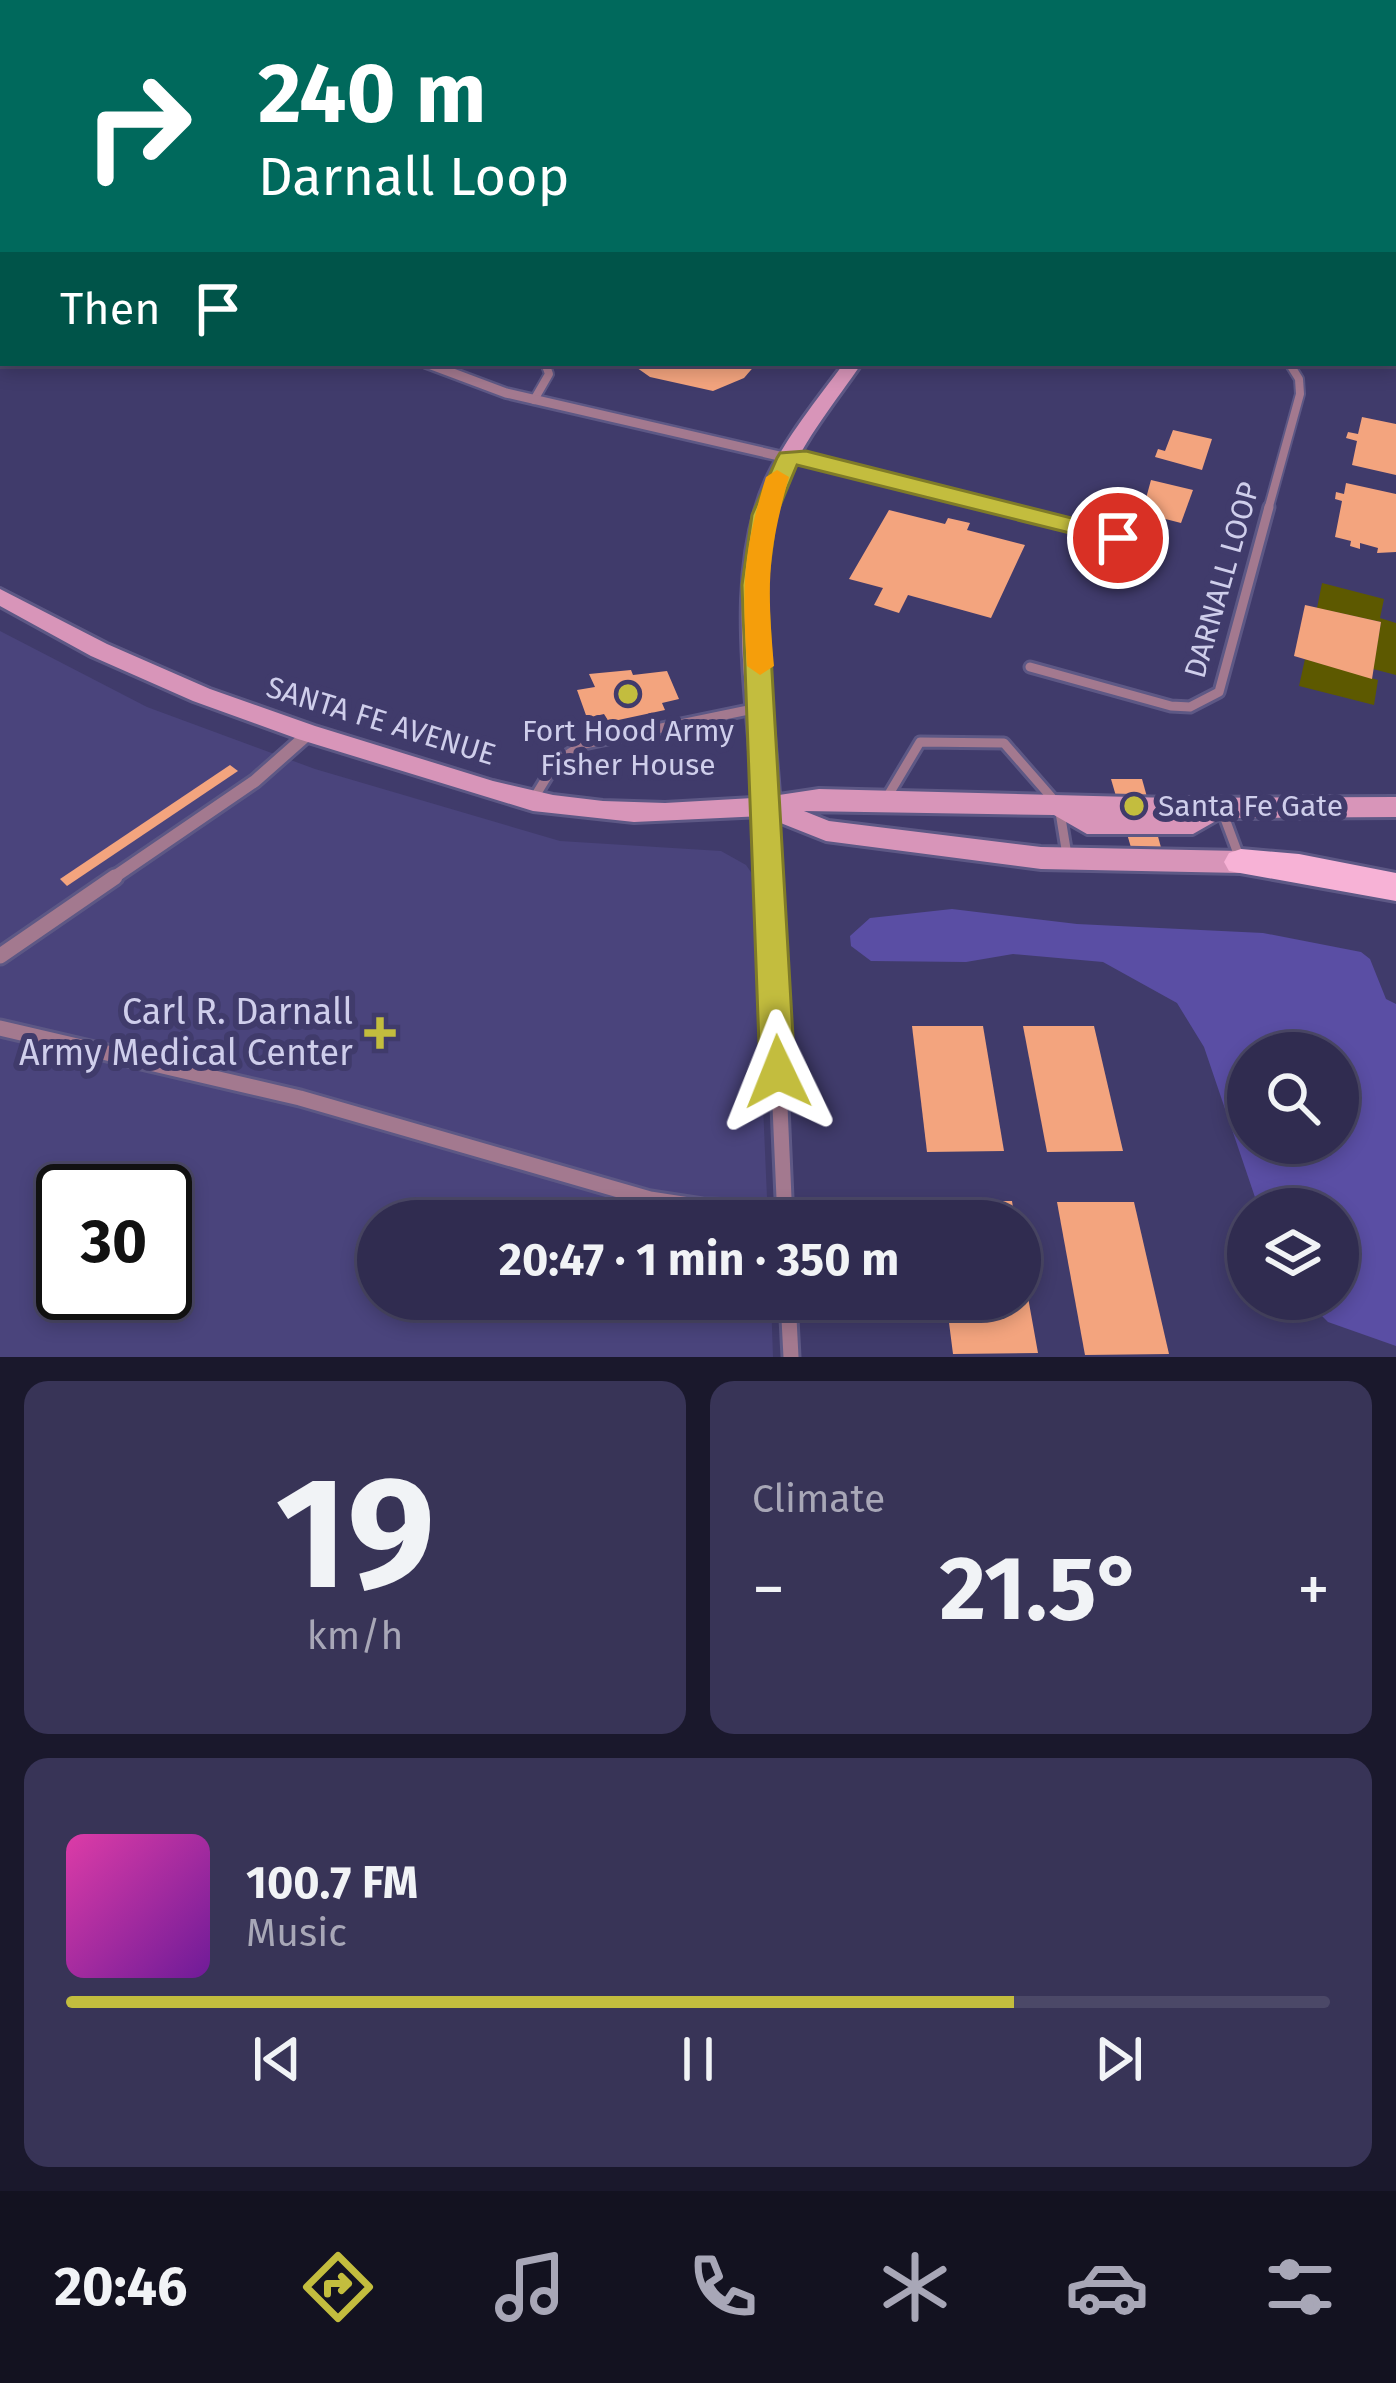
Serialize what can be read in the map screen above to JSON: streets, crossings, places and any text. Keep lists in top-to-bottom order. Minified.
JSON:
{"streets":{"street":["SANTA FE AVENUE"],"lane":["DARNALL LOOP"]},"places":{"other":["Fort Hood Army Fisher House","Santa Fe Gate"],"health":["Carl R. Darnall Army Medical Center"]},"page":{"turn":["240 m","Darnall Loop"],"then":"Then","limit":"30","trip":"20:47 · 1 min · 350 m","tile":[["19","km/h"],"Climate"],"heat":["−","21.5°","+"],"song":["100.7 FM","Music"],"tabs":"20:46"}}
